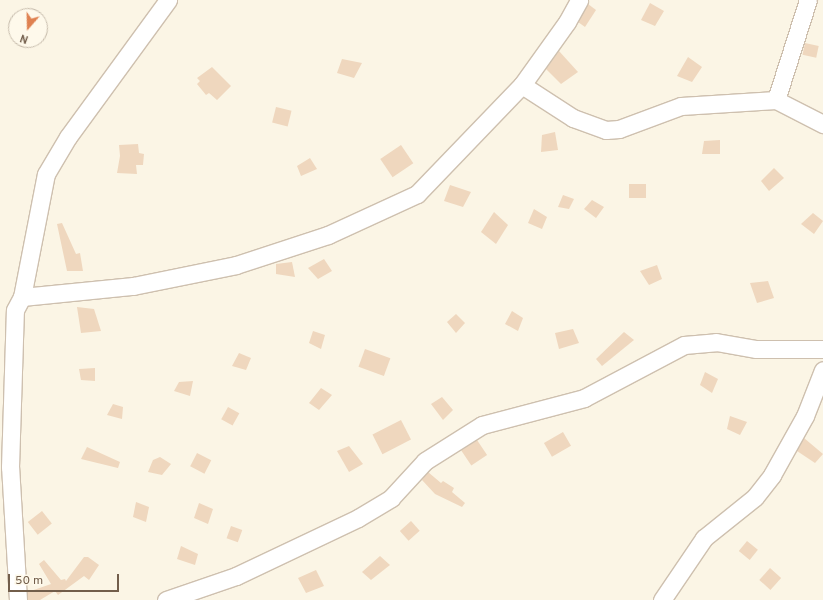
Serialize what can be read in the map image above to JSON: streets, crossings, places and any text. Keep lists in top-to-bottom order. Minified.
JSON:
{"scale_bar":"50 m","north":"bottom"}
